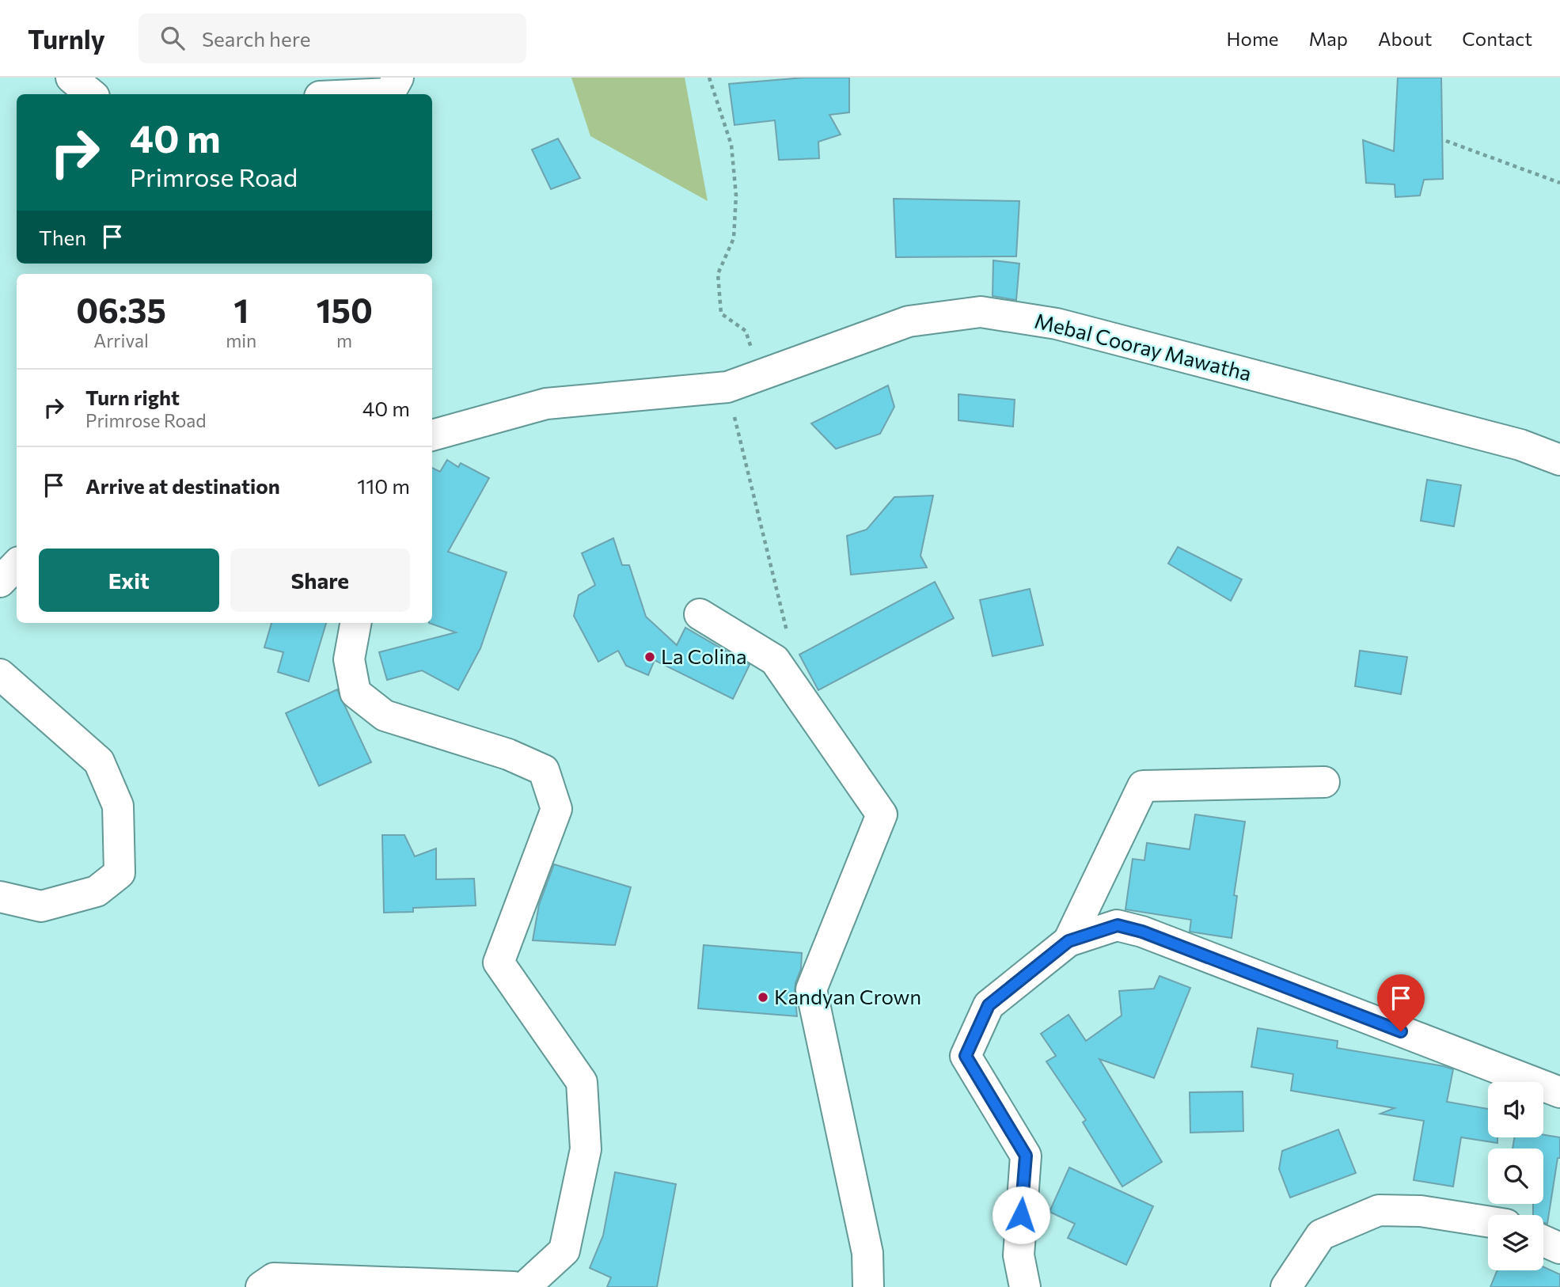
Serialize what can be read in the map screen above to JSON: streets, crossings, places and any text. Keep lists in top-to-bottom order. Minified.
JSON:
{"streets":{"street":["Mebal Cooray Mawatha"]},"places":["La Colina","Kandyan Crown"],"page":{"header":"Turnly","search":"Search here","nav":["Home","Map","About","Contact"],"turn":["40 m","Primrose Road"],"then":"Then","eta":["06:35","Arrival","1","min","150","m"],"list":[{"name":"Turn right","note":"Primrose Road","value":"40 m"},{"name":"Arrive at destination","value":"110 m"}],"buttons":["Exit","Share"]}}
